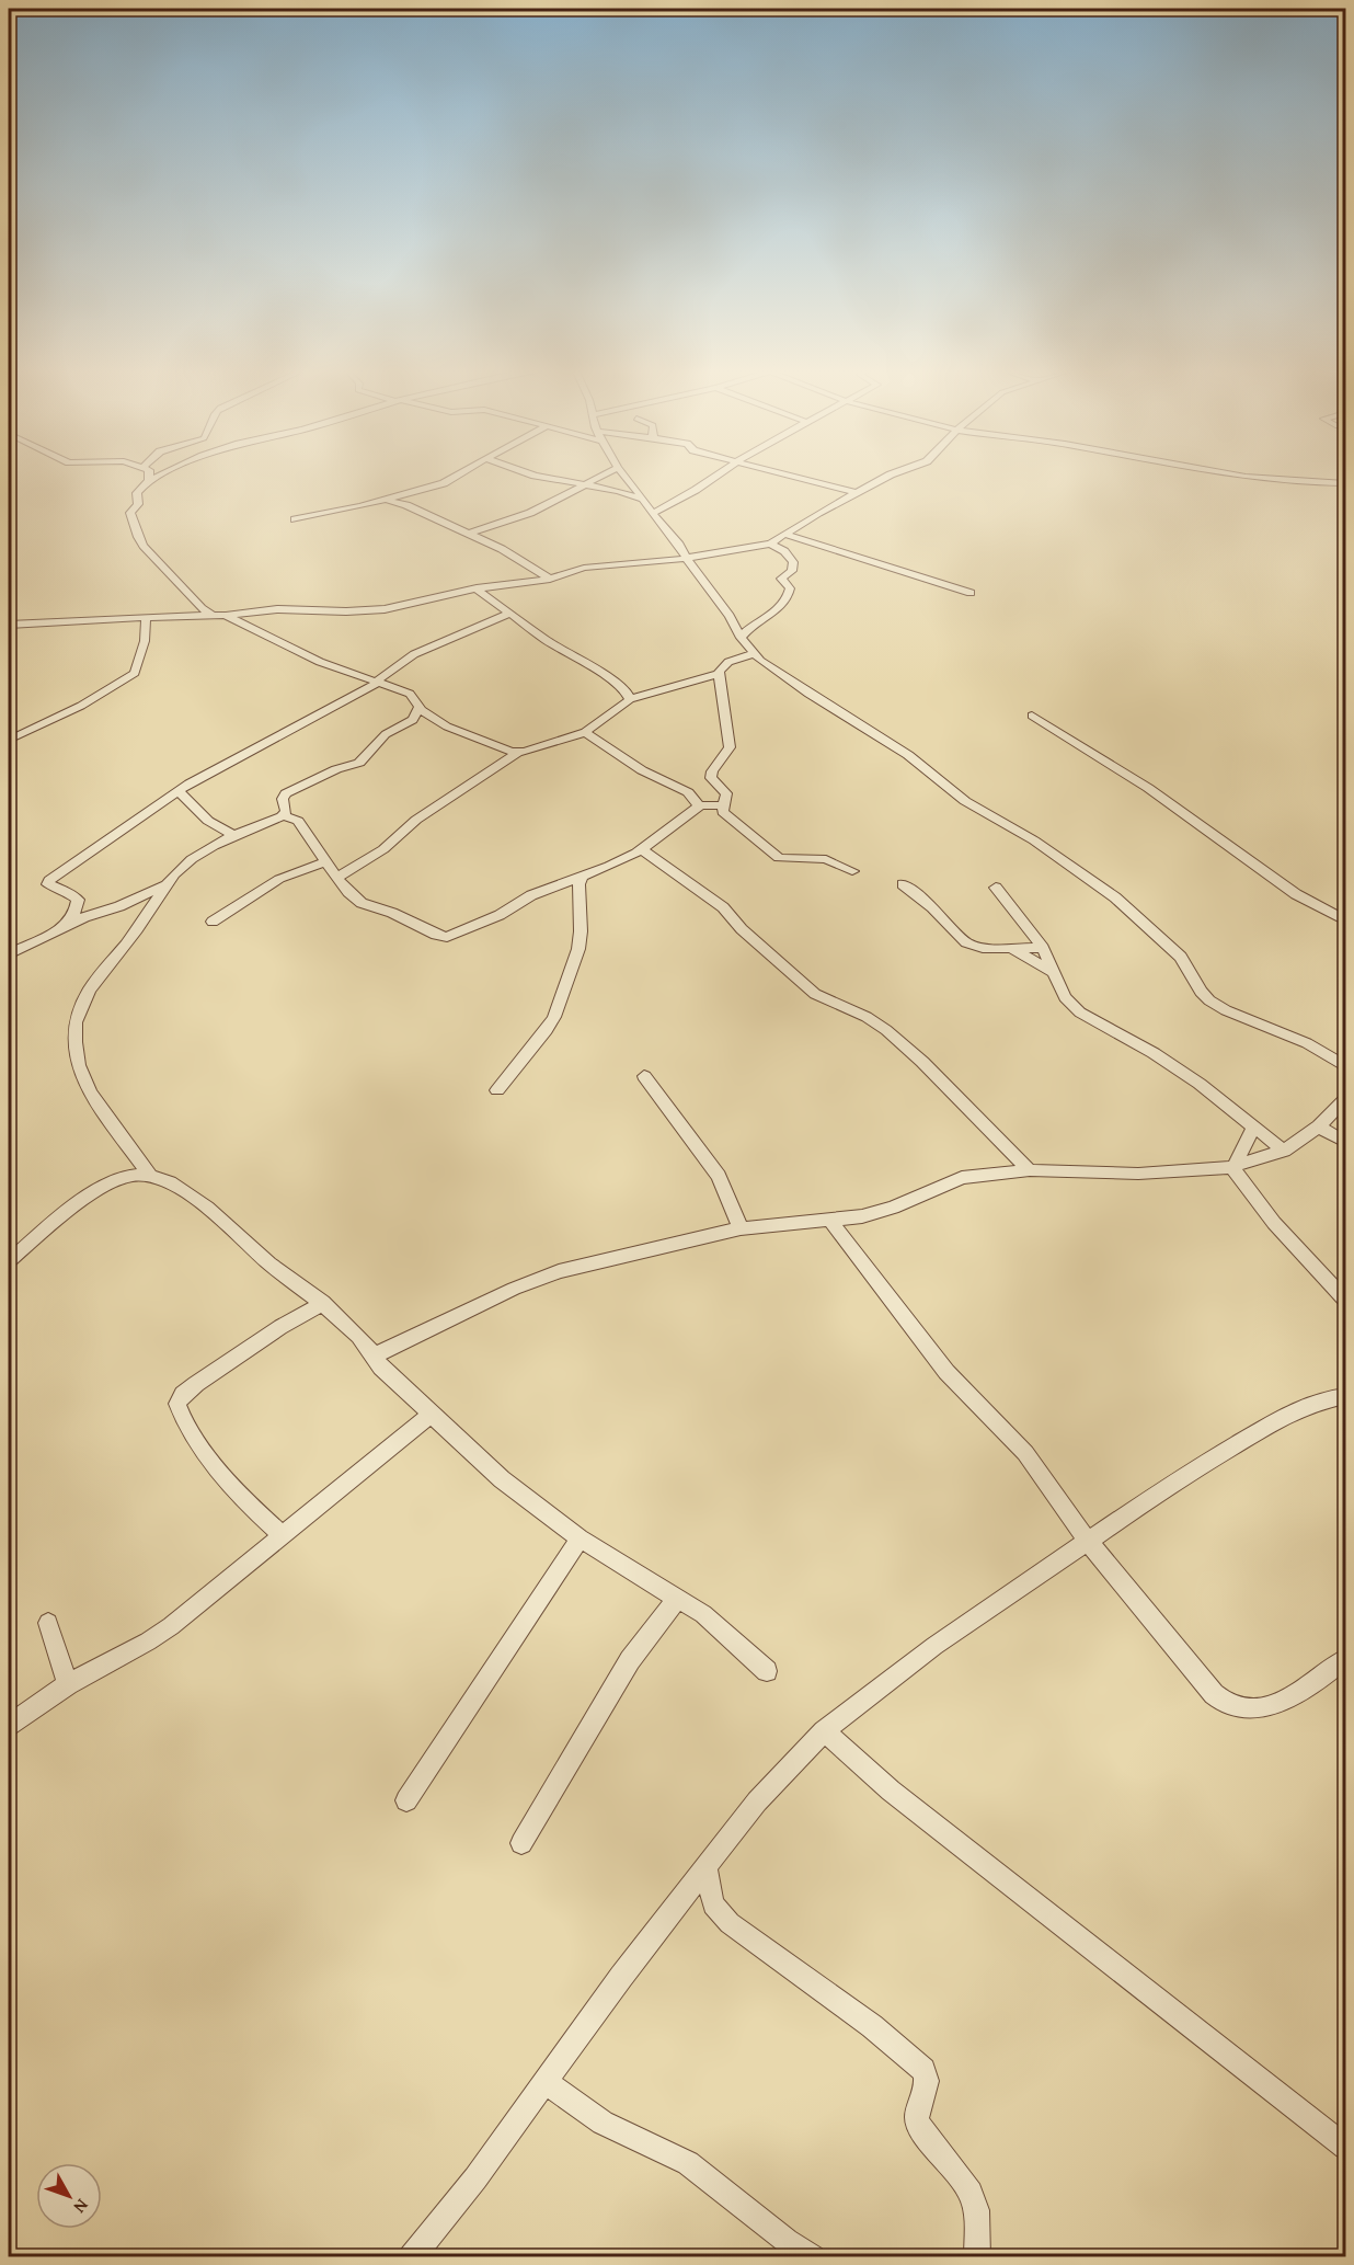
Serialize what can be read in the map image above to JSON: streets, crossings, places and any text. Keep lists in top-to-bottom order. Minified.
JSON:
{"north":"bottom right"}
